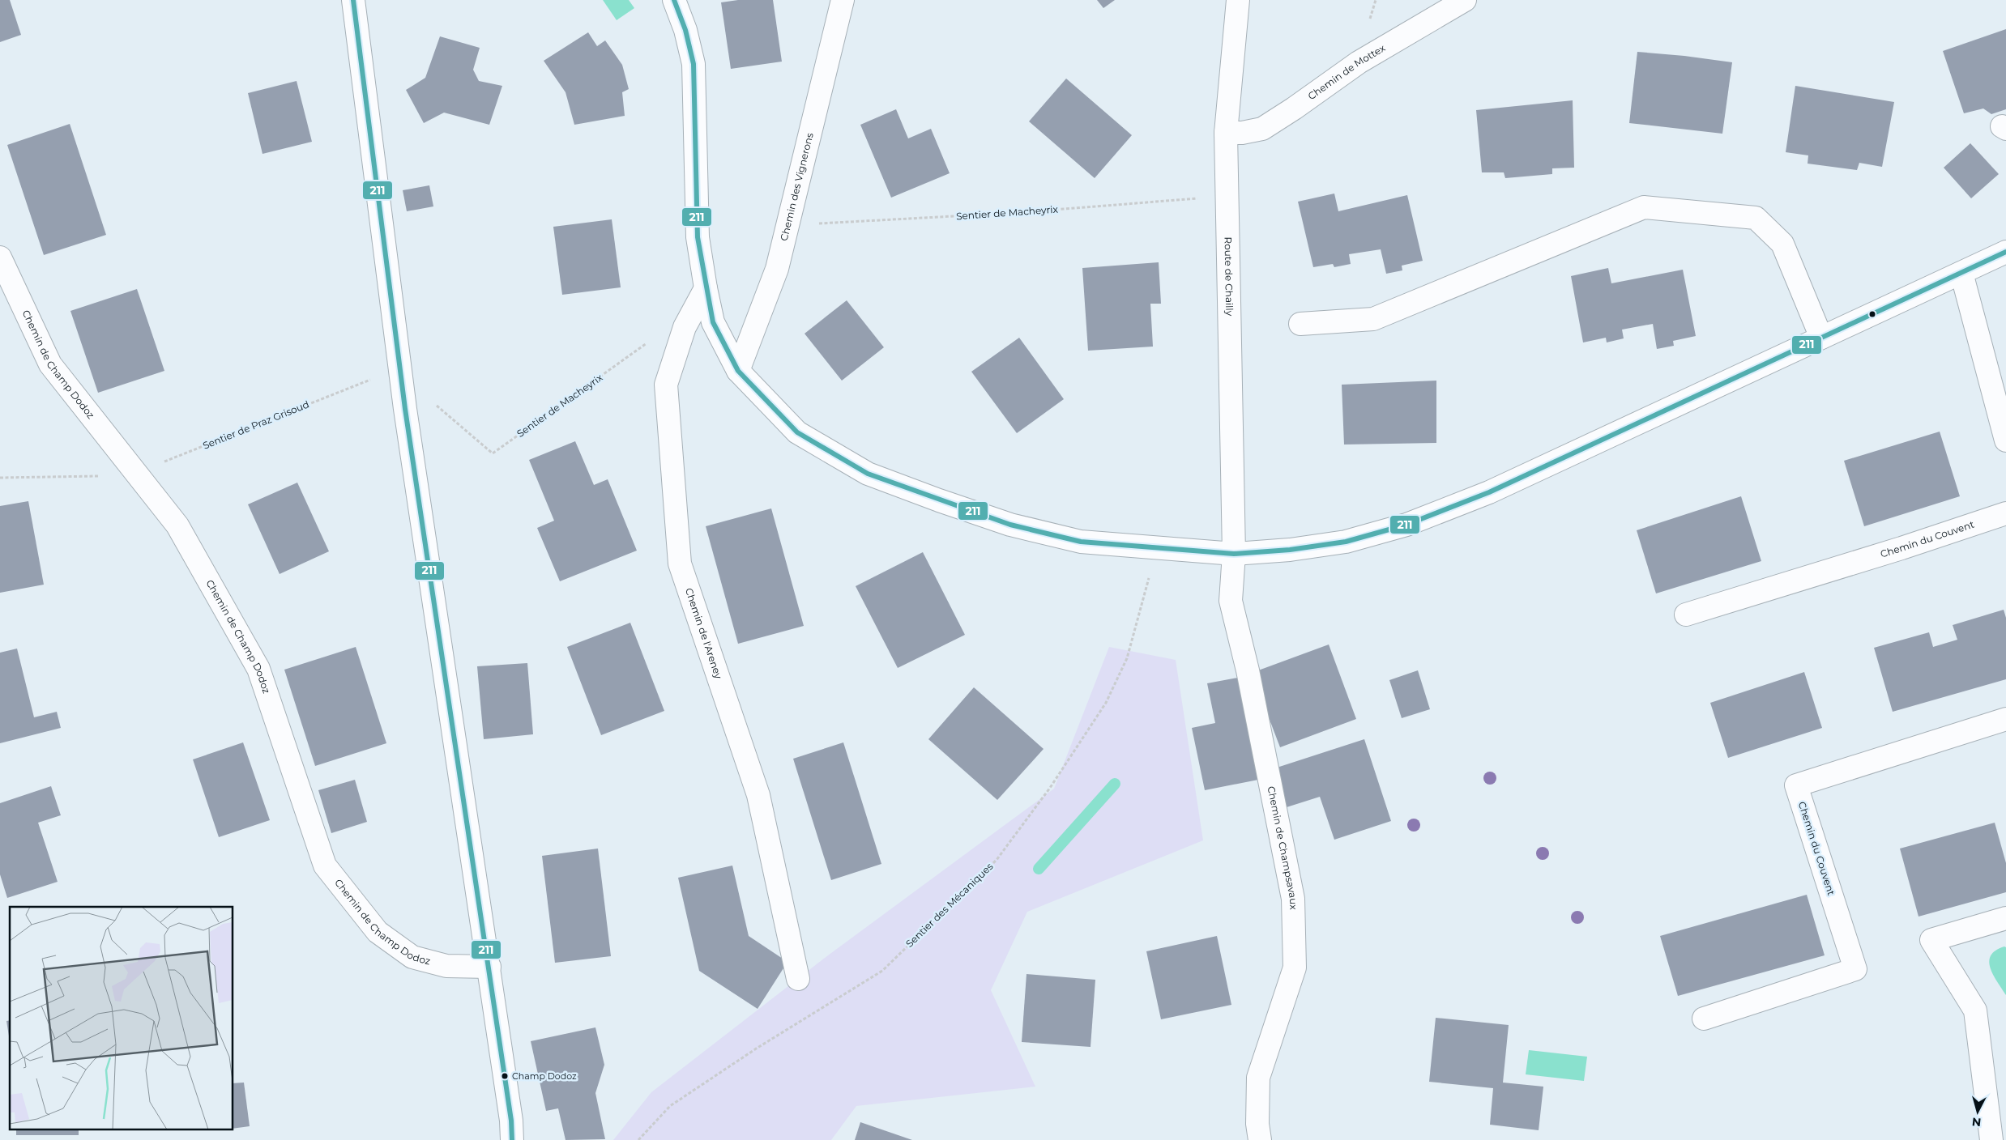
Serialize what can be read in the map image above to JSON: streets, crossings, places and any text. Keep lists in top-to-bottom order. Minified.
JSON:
{"streets":{"street":["Chemin de Mottex","Chemin des Vignerons","Route de Chailly","Chemin de Champ Dodoz","Chemin du Couvent","Chemin de l'Areney","Chemin de Champsavaux"],"path":["Sentier de Macheyrix","Sentier de Praz Grisoud","Sentier des Mécaniques"]},"crossings":[["Chemin de Mottex","Route de Chailly"],["Chemin des Vignerons","Sentier de Macheyrix"],["Sentier de Macheyrix","Route de Chailly"],["Route de Chailly","Chemin de Champsavaux"],["Chemin de Champ Dodoz","Sentier de Praz Grisoud"]],"places":["Champ Dodoz"],"lines":["transit line 211"],"north":"bottom"}
